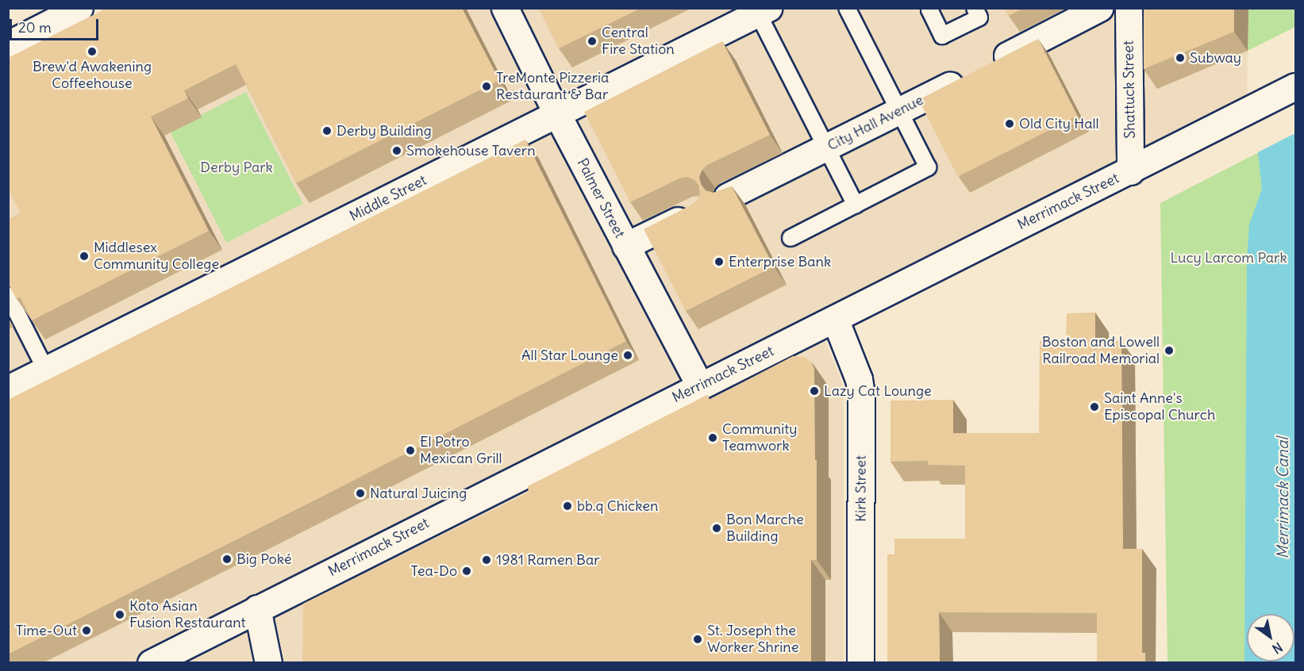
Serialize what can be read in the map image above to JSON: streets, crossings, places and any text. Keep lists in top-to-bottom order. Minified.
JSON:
{"streets":{"street":["Shattuck Street","City Hall Avenue","Middle Street","Palmer Street","Merrimack Street","Kirk Street"]},"crossings":[["Shattuck Street","Merrimack Street"],["Middle Street","Palmer Street"],["Palmer Street","Merrimack Street"],["Merrimack Street","Kirk Street"]],"water":["Merrimack Canal"],"parks":["Derby Park","Lucy Larcom Park"],"places":["Central Fire Station","Brew'd Awakening Coffeehouse","Subway","TreMonte Pizzeria Restaurant & Bar","Old City Hall","Derby Building","Smokehouse Tavern","Middlesex Community College","Enterprise Bank","Boston and Lowell Railroad Memorial","All Star Lounge","Lazy Cat Lounge","Saint Anne's Episcopal Church","Community Teamwork","El Potro Mexican Grill","Natural Juicing","bb.q Chicken","Bon Marche Building","Big Poké","1981 Ramen Bar","Tea-Do","Koto Asian Fusion Restaurant","Time-Out","St. Joseph the Worker Shrine"],"scale_bar":"20 m","north":"bottom right"}
